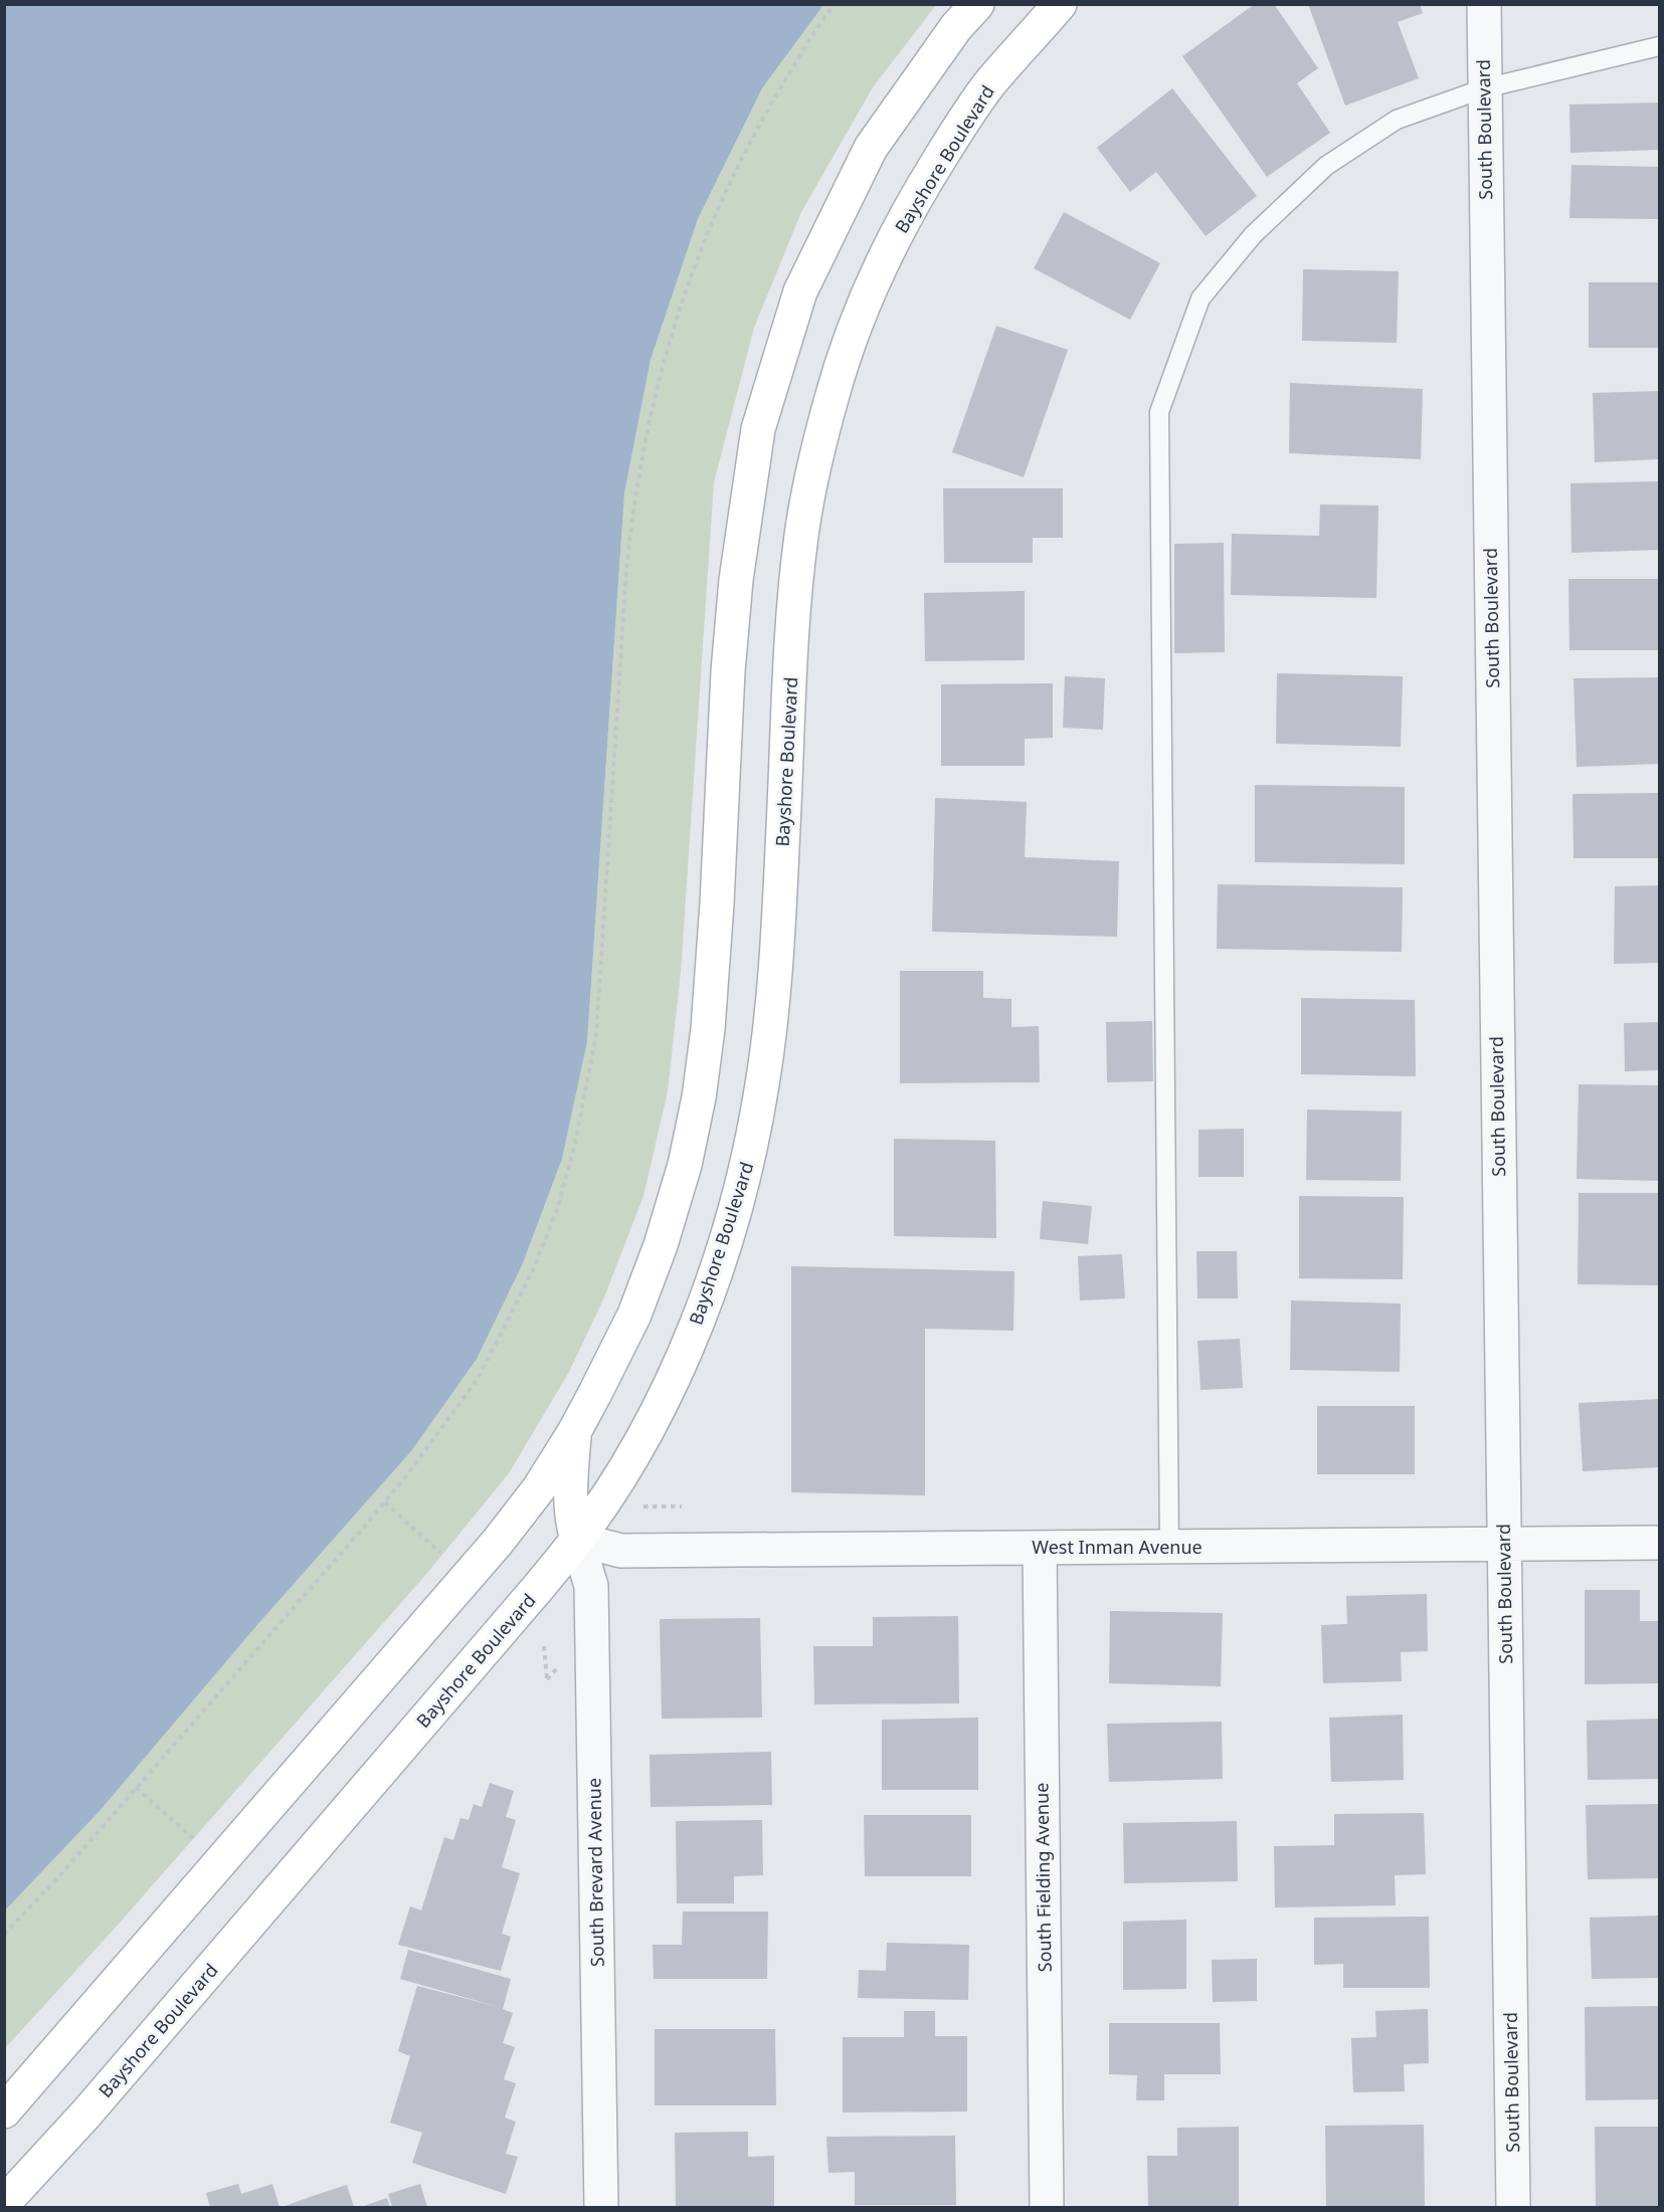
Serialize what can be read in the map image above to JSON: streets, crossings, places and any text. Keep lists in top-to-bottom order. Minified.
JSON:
{"streets":{"main road":["Bayshore Boulevard"],"street":["South Boulevard","West Inman Avenue","South Brevard Avenue","South Fielding Avenue"]},"crossings":[["South Boulevard","West Inman Avenue"],["Bayshore Boulevard","West Inman Avenue"],["Bayshore Boulevard","South Brevard Avenue"],["West Inman Avenue","South Brevard Avenue"],["West Inman Avenue","South Fielding Avenue"]]}
